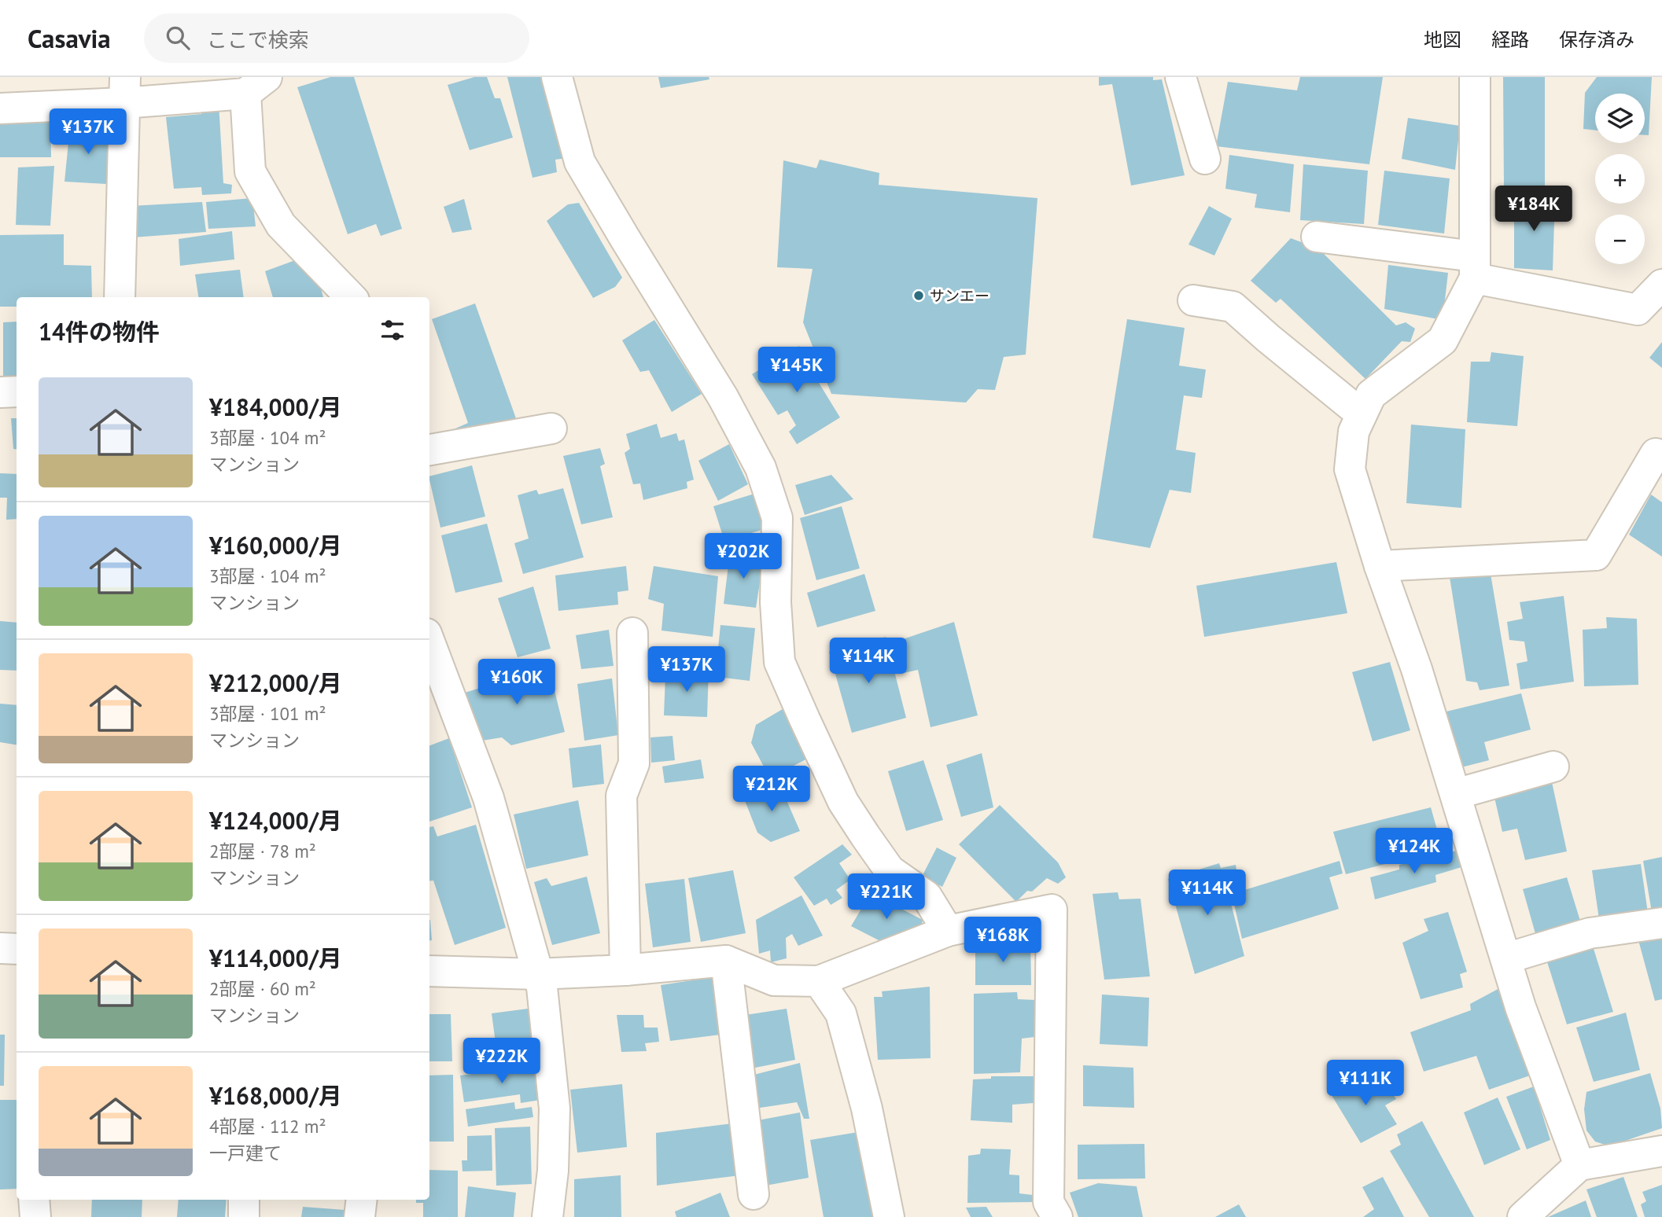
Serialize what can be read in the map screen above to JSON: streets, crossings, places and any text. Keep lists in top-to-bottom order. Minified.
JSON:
{"places":["サンエー"],"page":{"header":"Casavia","search":"ここで検索","nav":["地図","経路","保存済み"],"map_buttons":["+","−"],"price":["¥137K","¥184K","¥145K","¥202K","¥114K","¥137K","¥160K","¥212K","¥124K","¥114K","¥221K","¥168K","¥222K","¥111K"],"heading":"14件の物件","list":[{"name":"¥184,000/月","note":"3部屋 · 104 m² · マンション"},{"name":"¥160,000/月","note":"3部屋 · 104 m² · マンション"},{"name":"¥212,000/月","note":"3部屋 · 101 m² · マンション"},{"name":"¥124,000/月","note":"2部屋 · 78 m² · マンション"},{"name":"¥114,000/月","note":"2部屋 · 60 m² · マンション"},{"name":"¥168,000/月","note":"4部屋 · 112 m² · 一戸建て"}]}}
